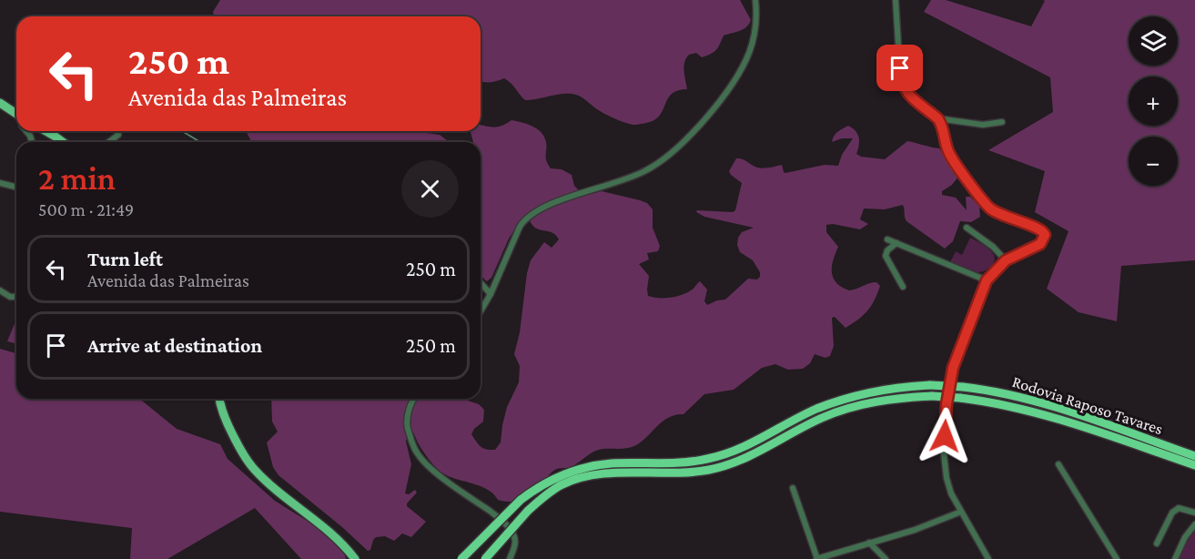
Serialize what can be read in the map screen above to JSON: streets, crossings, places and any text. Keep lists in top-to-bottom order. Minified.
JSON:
{"streets":{"highway":["Rodovia Raposo Tavares"]},"page":{"map_buttons":["+","−"],"turn":["250 m","Avenida das Palmeiras"],"heading":["2 min","500 m · 21:49"],"list":[{"name":"Turn left","note":"Avenida das Palmeiras","value":"250 m"},{"name":"Arrive at destination","value":"250 m"}]}}
